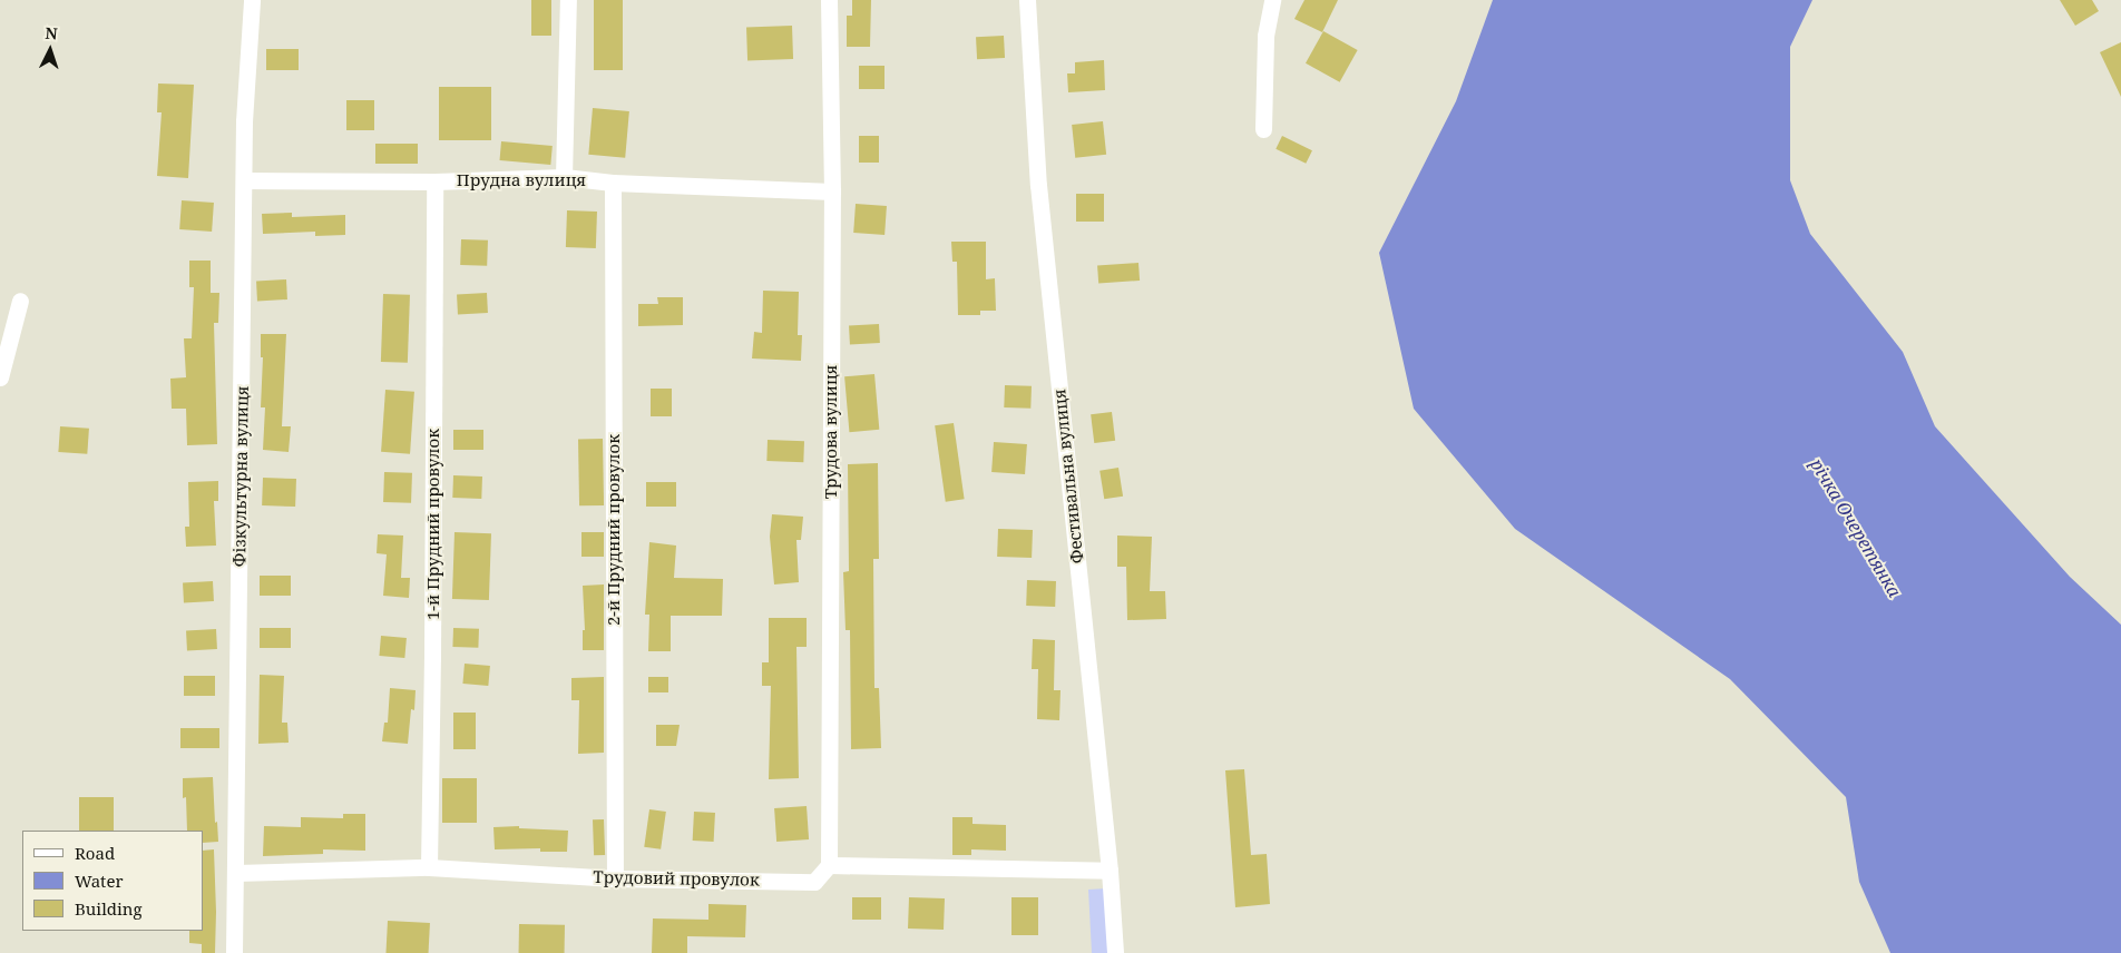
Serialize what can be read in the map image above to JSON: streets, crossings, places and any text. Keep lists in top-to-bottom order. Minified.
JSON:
{"streets":{"street":["Прудна вулиця","Трудова вулиця","Фізкультурна вулиця","Фестивальна вулиця","1-й Прудний провулок","2-й Прудний провулок","Трудовий провулок"]},"crossings":[["Прудна вулиця","Трудова вулиця"],["Прудна вулиця","Фізкультурна вулиця"],["Прудна вулиця","1-й Прудний провулок"],["Прудна вулиця","2-й Прудний провулок"],["Трудова вулиця","Трудовий провулок"],["Фізкультурна вулиця","Трудовий провулок"],["1-й Прудний провулок","Трудовий провулок"],["2-й Прудний провулок","Трудовий провулок"]],"water":["річка Очеретянка"],"legend":["Road","Water","Building"],"north":"top"}
